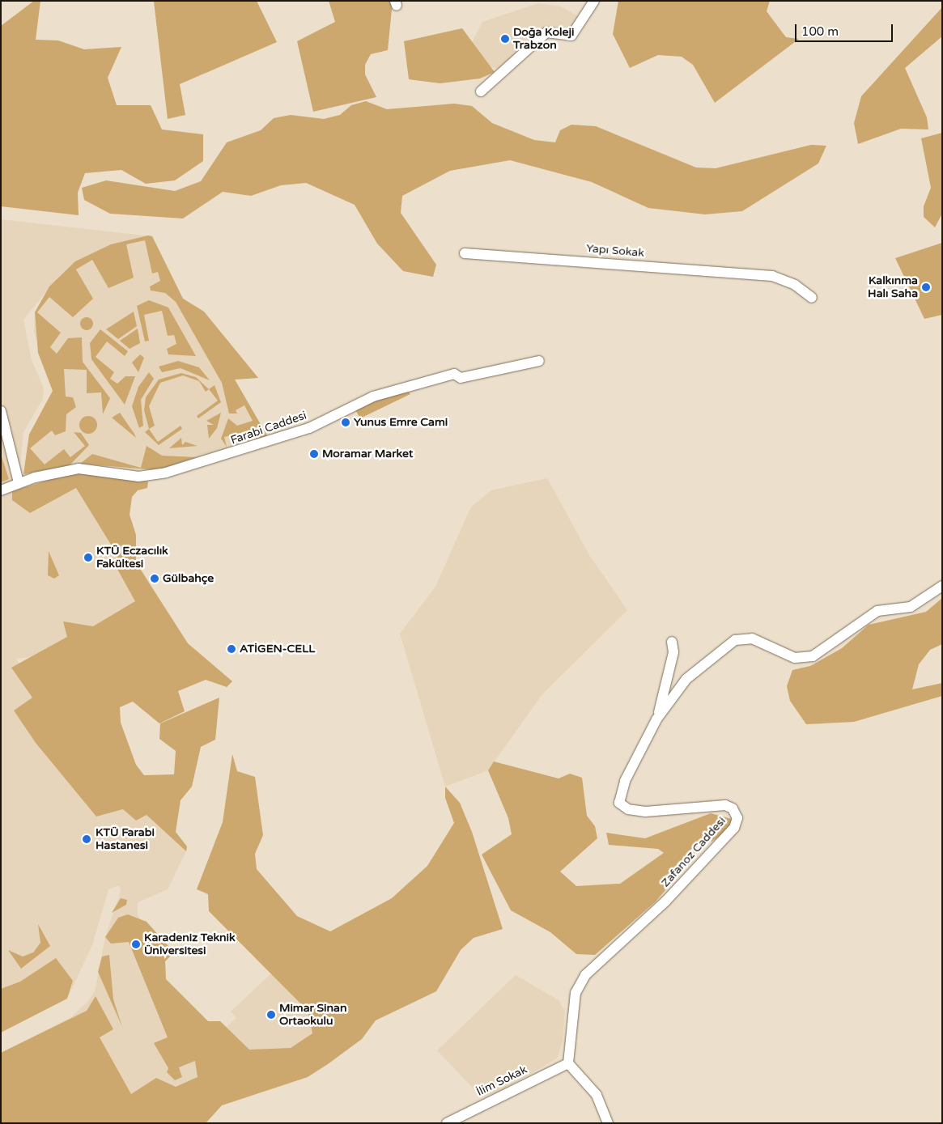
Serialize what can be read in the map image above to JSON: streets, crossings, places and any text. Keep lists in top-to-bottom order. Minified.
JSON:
{"streets":{"street":["Yapı Sokak","Farabi Caddesi","Zafanoz Caddesi","İlim Sokak"]},"crossings":[["Zafanoz Caddesi","İlim Sokak"]],"places":["Doğa Koleji Trabzon","Kalkınma Halı Saha","Yunus Emre Cami","Moramar Market","KTÜ Eczacılık Fakültesi","Gülbahçe","ATİGEN-CELL","KTÜ Farabi Hastanesi","Karadeniz Teknik Üniversitesi","Mimar Sinan Ortaokulu"],"scale_bar":"100 m"}
